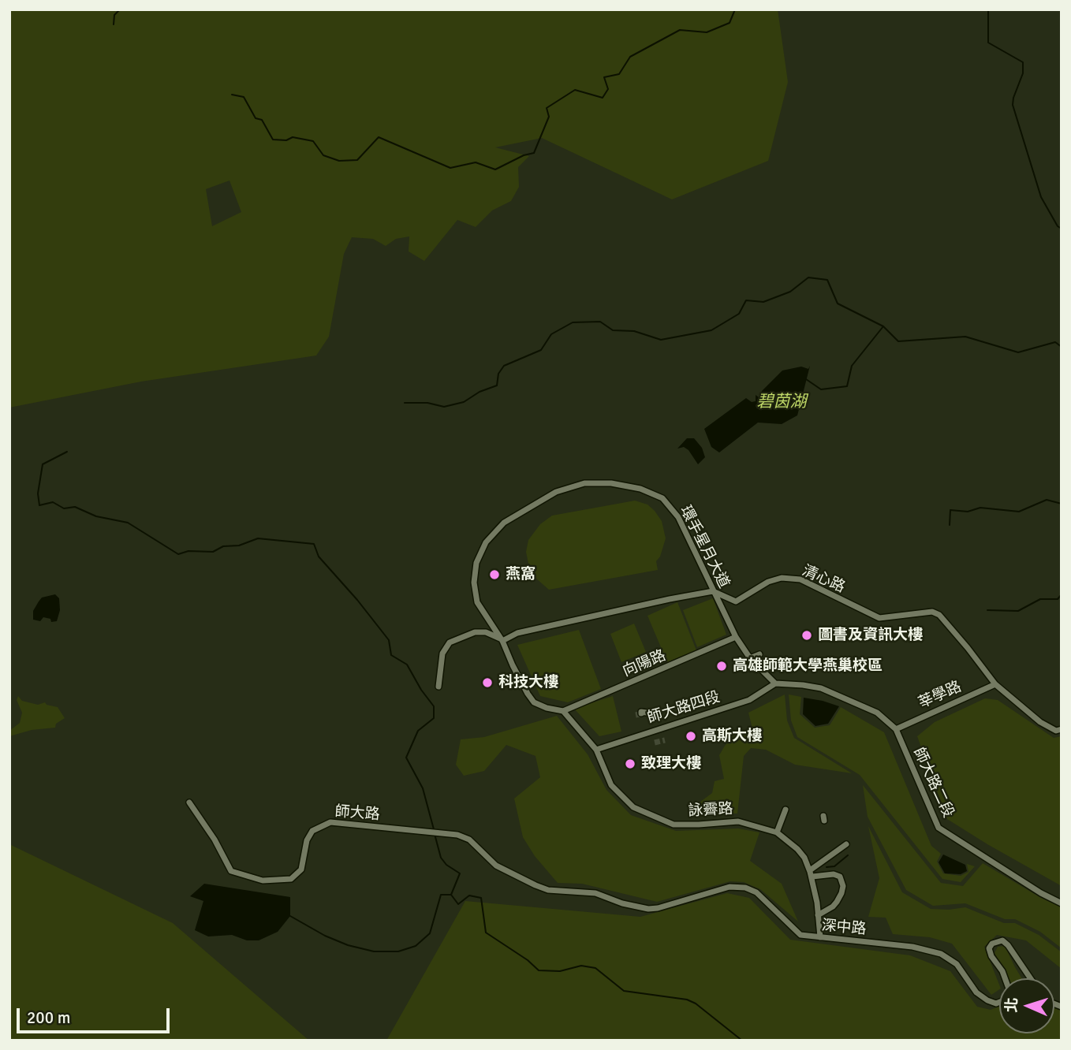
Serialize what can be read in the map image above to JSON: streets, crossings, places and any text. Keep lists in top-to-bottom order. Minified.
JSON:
{"streets":{"street":["環手星月大道","清心路","向陽路","莘學路","師大路四段","師大路二段","詠霽路","師大路","深中路"]},"crossings":[["環手星月大道","清心路"],["環手星月大道","向陽路"],["環手星月大道","師大路四段"],["清心路","莘學路"],["莘學路","師大路二段"],["師大路四段","詠霽路"],["詠霽路","深中路"],["師大路","深中路"]],"water":["碧茵湖"],"places":["燕窩","圖書及資訊大樓","高雄師範大學燕巢校區","科技大樓","高斯大樓","致理大樓"],"scale_bar":"200 m","north":"left"}
